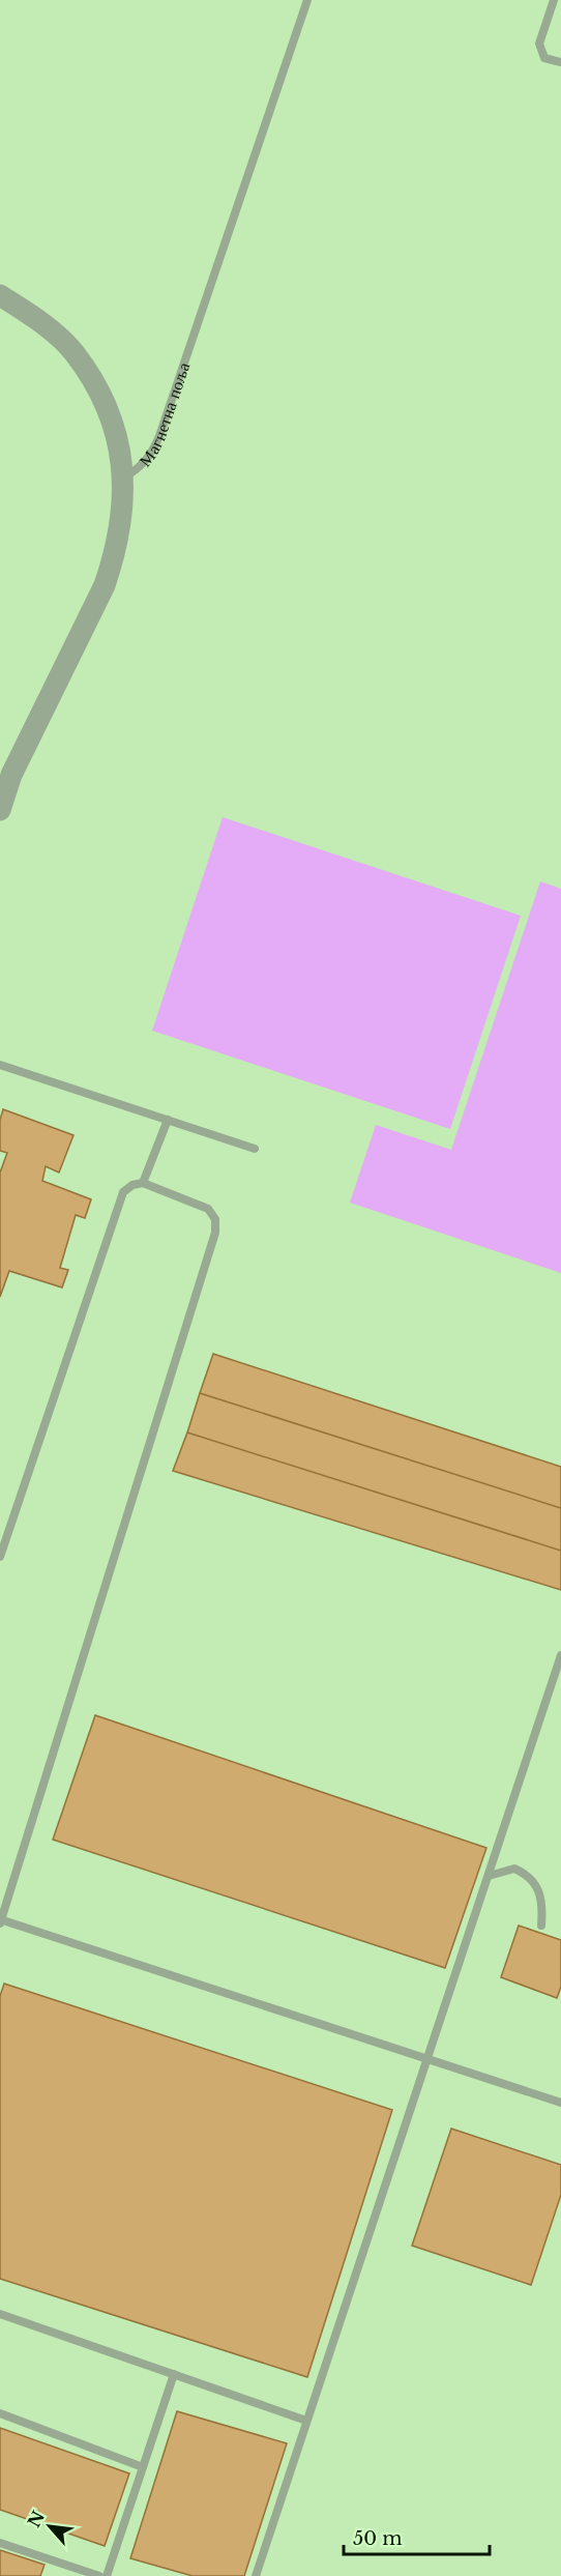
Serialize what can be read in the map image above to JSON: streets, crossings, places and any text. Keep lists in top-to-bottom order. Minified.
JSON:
{"streets":{"street":["Магнетна поља"]},"scale_bar":"50 m","north":"top left"}
